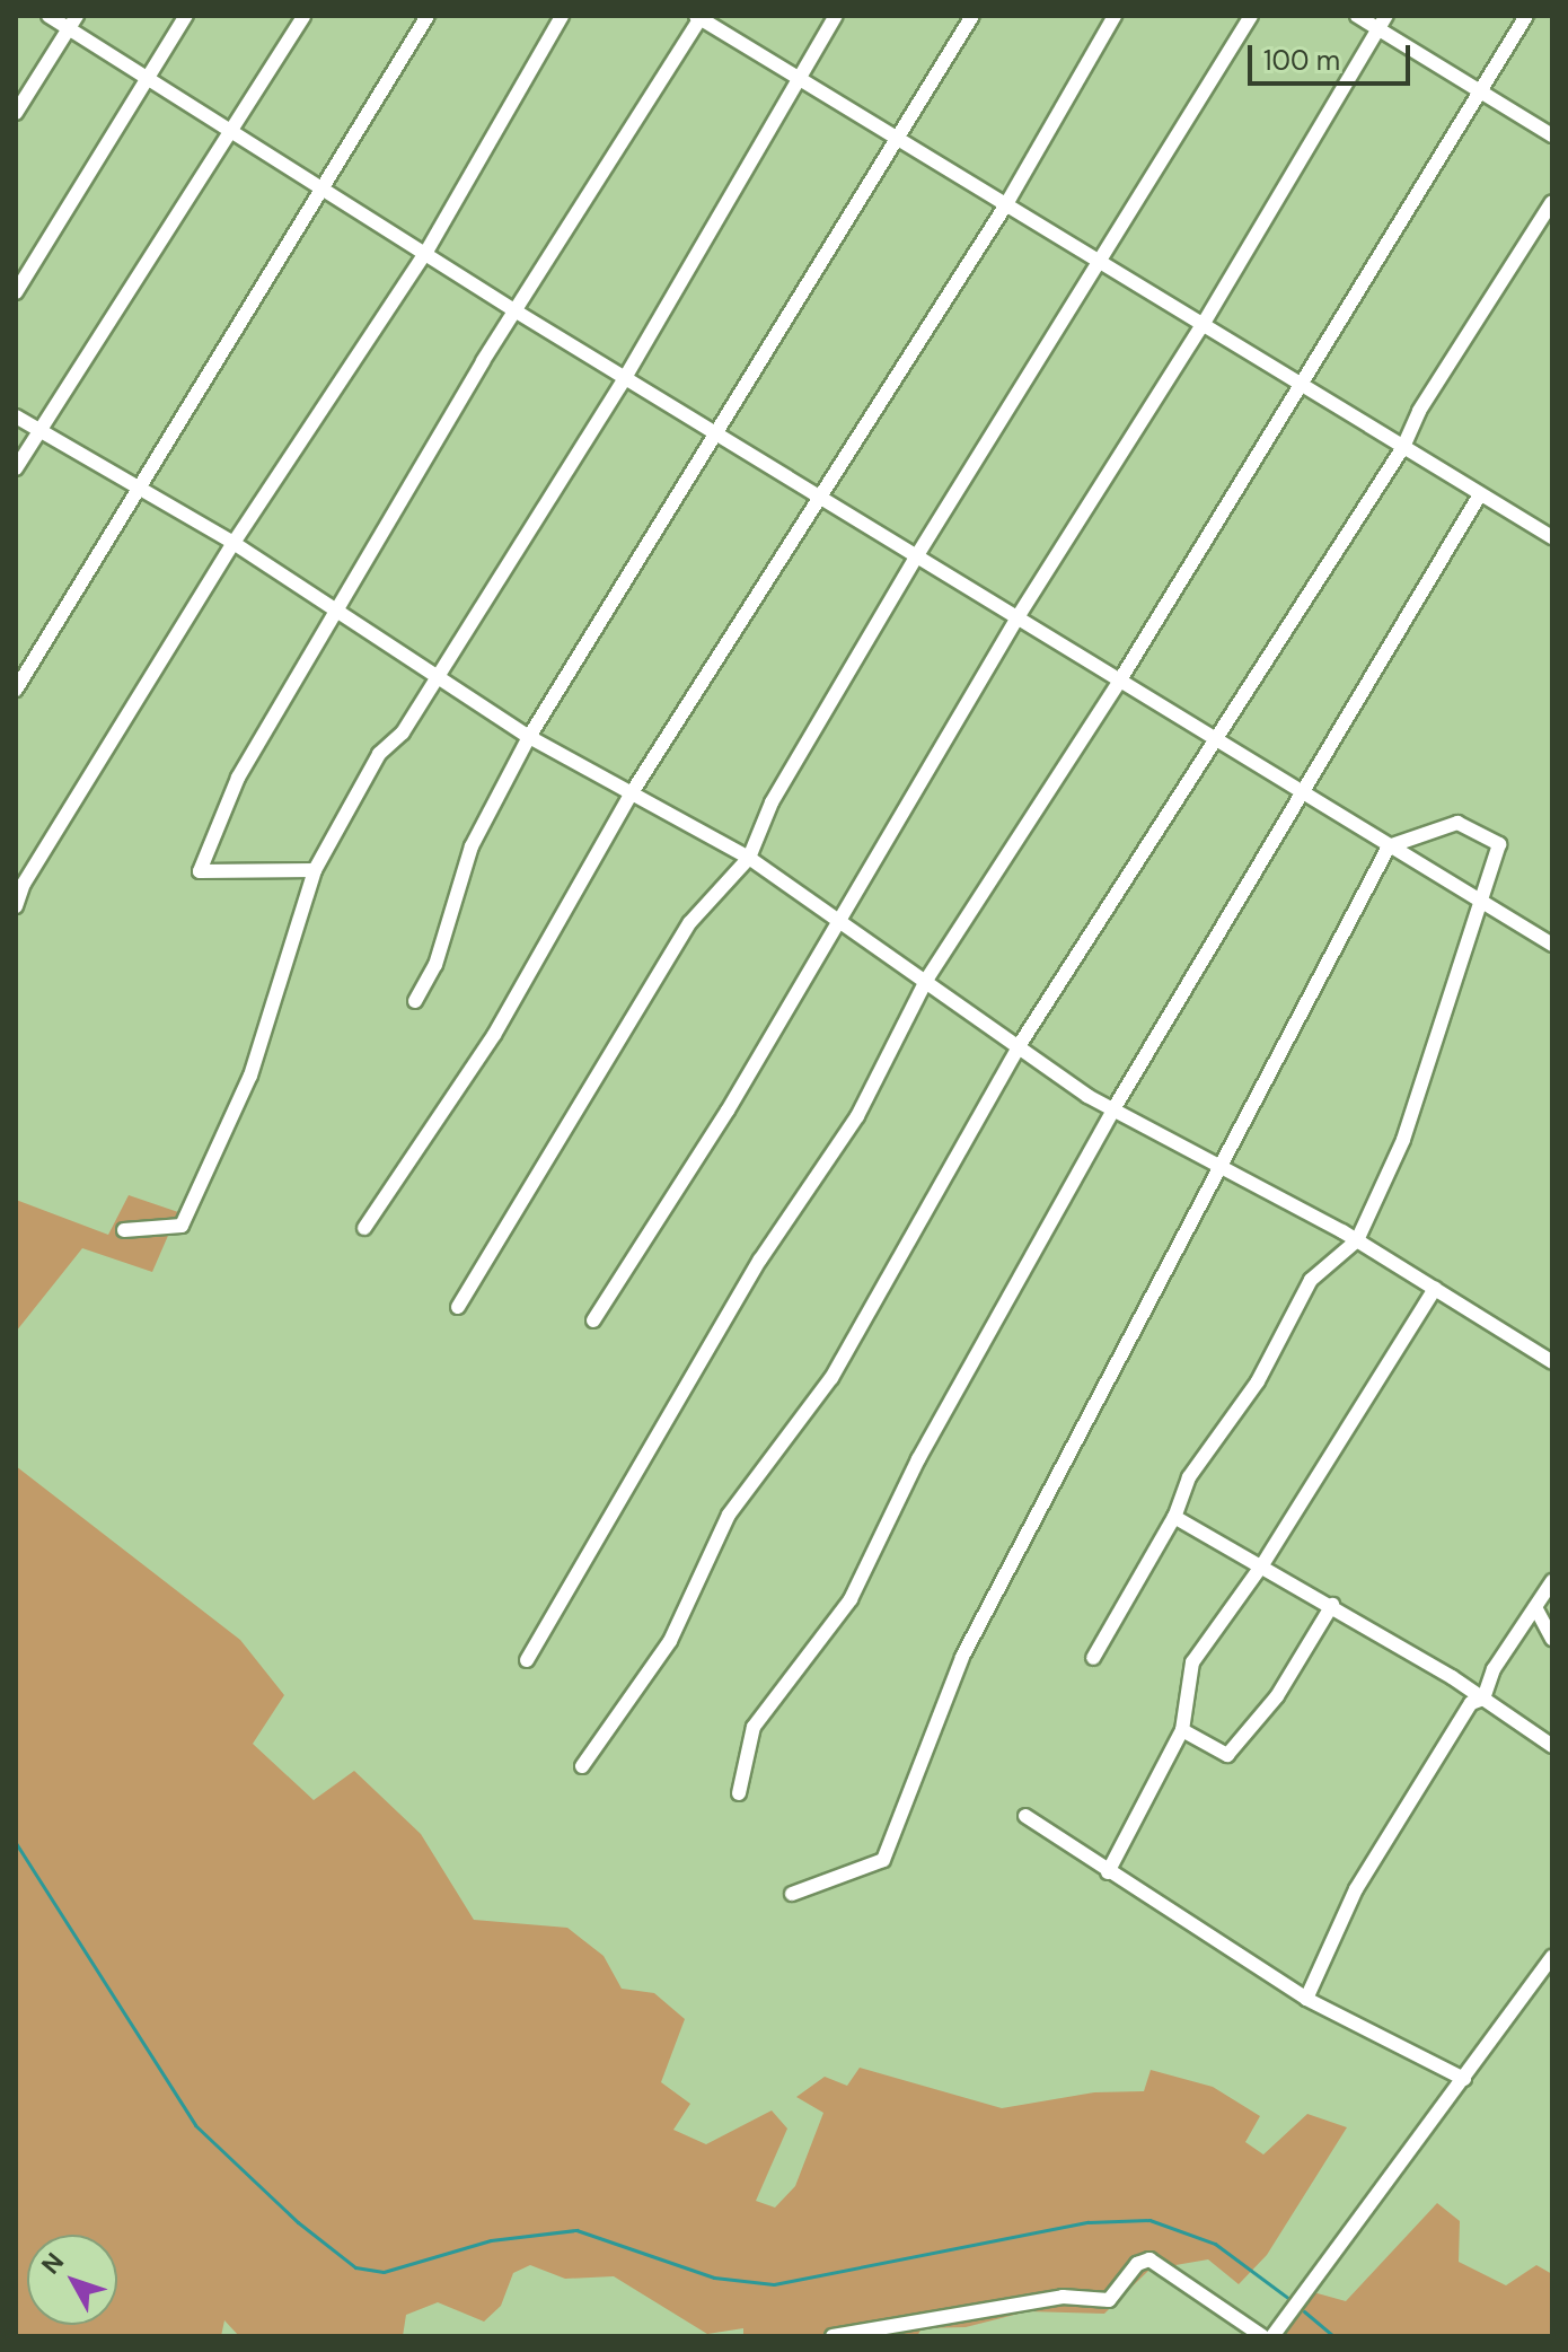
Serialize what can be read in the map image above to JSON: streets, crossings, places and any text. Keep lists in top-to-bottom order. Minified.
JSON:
{"scale_bar":"100 m","north":"top left"}
